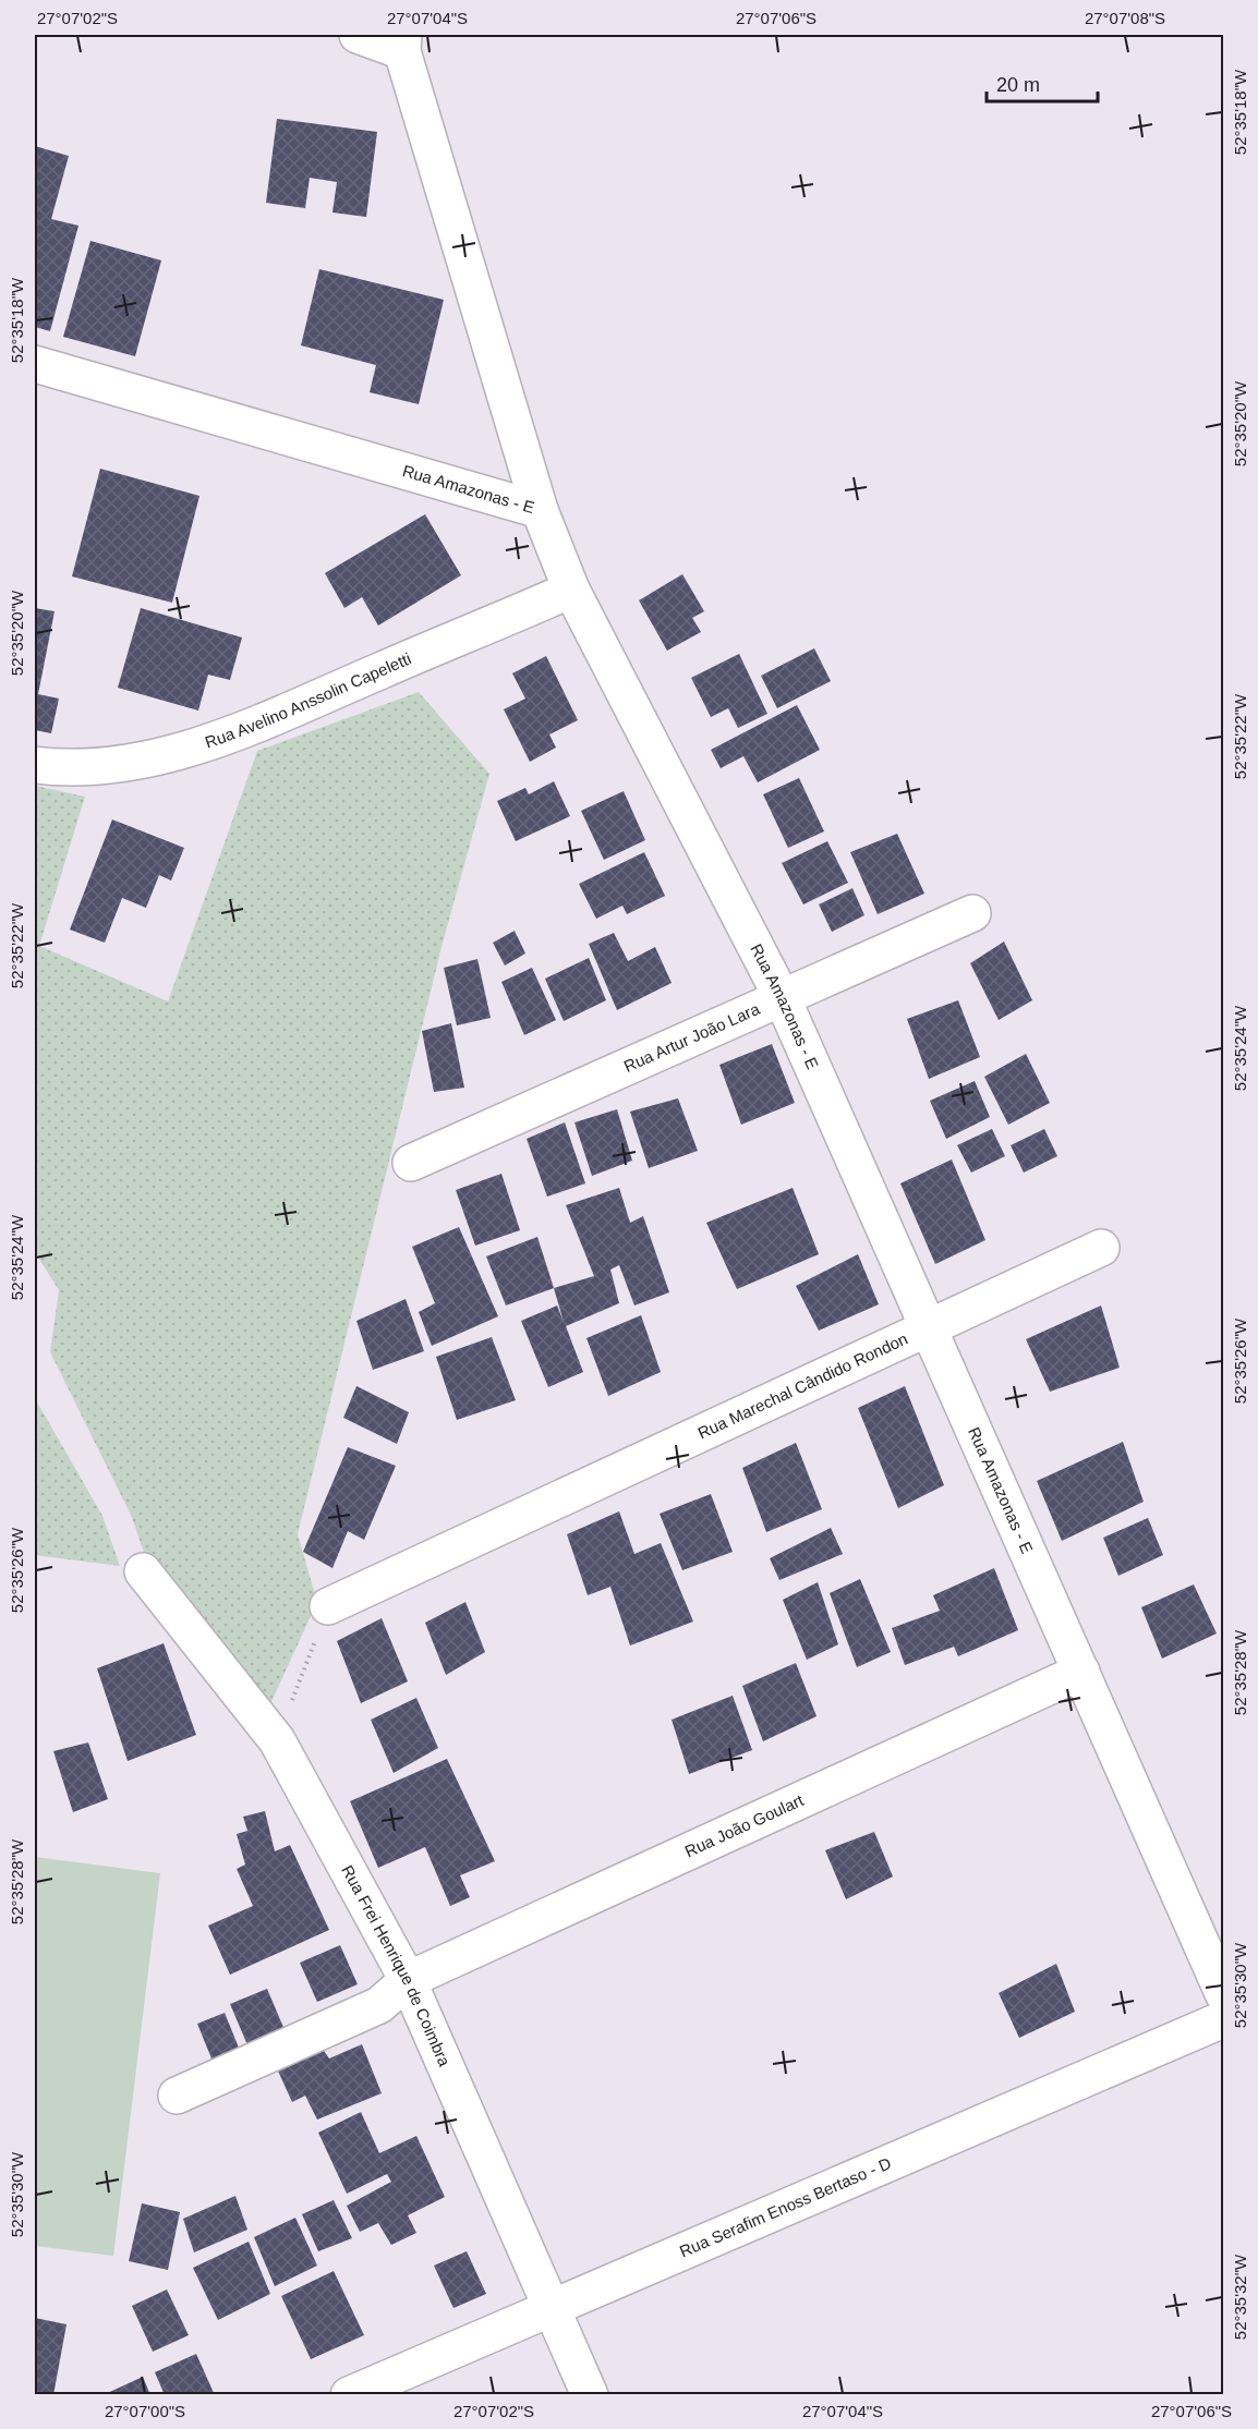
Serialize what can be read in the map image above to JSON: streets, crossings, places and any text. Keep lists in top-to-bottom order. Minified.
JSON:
{"streets":{"street":["Rua Amazonas - E","Rua Avelino Anssolin Capeletti","Rua Artur João Lara","Rua Marechal Cândido Rondon","Rua João Goulart","Rua Frei Henrique de Coimbra","Rua Serafim Enoss Bertaso - D"]},"crossings":[["Rua Amazonas - E","Rua Avelino Anssolin Capeletti"],["Rua Amazonas - E","Rua Artur João Lara"],["Rua Amazonas - E","Rua Marechal Cândido Rondon"],["Rua Amazonas - E","Rua João Goulart"],["Rua João Goulart","Rua Frei Henrique de Coimbra"],["Rua Frei Henrique de Coimbra","Rua Serafim Enoss Bertaso - D"]],"scale_bar":"20 m","coordinates":["27°07'02\"S","27°07'04\"S","27°07'06\"S","27°07'08\"S","52°35'18\"W","52°35'20\"W","52°35'22\"W","52°35'24\"W","52°35'26\"W","52°35'28\"W","52°35'30\"W","52°35'32\"W","27°07'00\"S"]}
